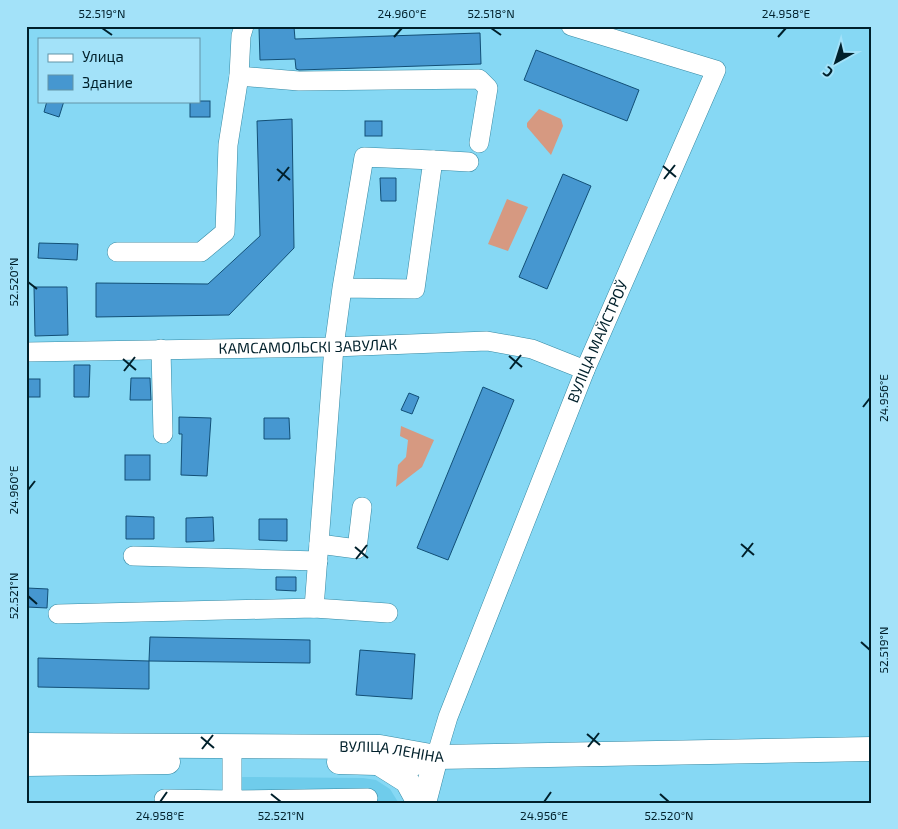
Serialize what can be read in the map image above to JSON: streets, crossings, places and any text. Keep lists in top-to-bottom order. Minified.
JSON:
{"streets":{"main road":["ВУЛІЦА ЛЕНІНА"],"street":["ВУЛІЦА МАЙСТРОЎ","КАМСАМОЛЬСКІ ЗАВУЛАК"]},"crossings":[["ВУЛІЦА МАЙСТРОЎ","КАМСАМОЛЬСКІ ЗАВУЛАК"],["ВУЛІЦА МАЙСТРОЎ","ВУЛІЦА ЛЕНІНА"]],"legend":["Улица","Здание"],"north":"bottom left","coordinates":["52.519°N","24.960°E","52.518°N","24.958°E","52.520°N","24.956°E","52.521°N"]}
